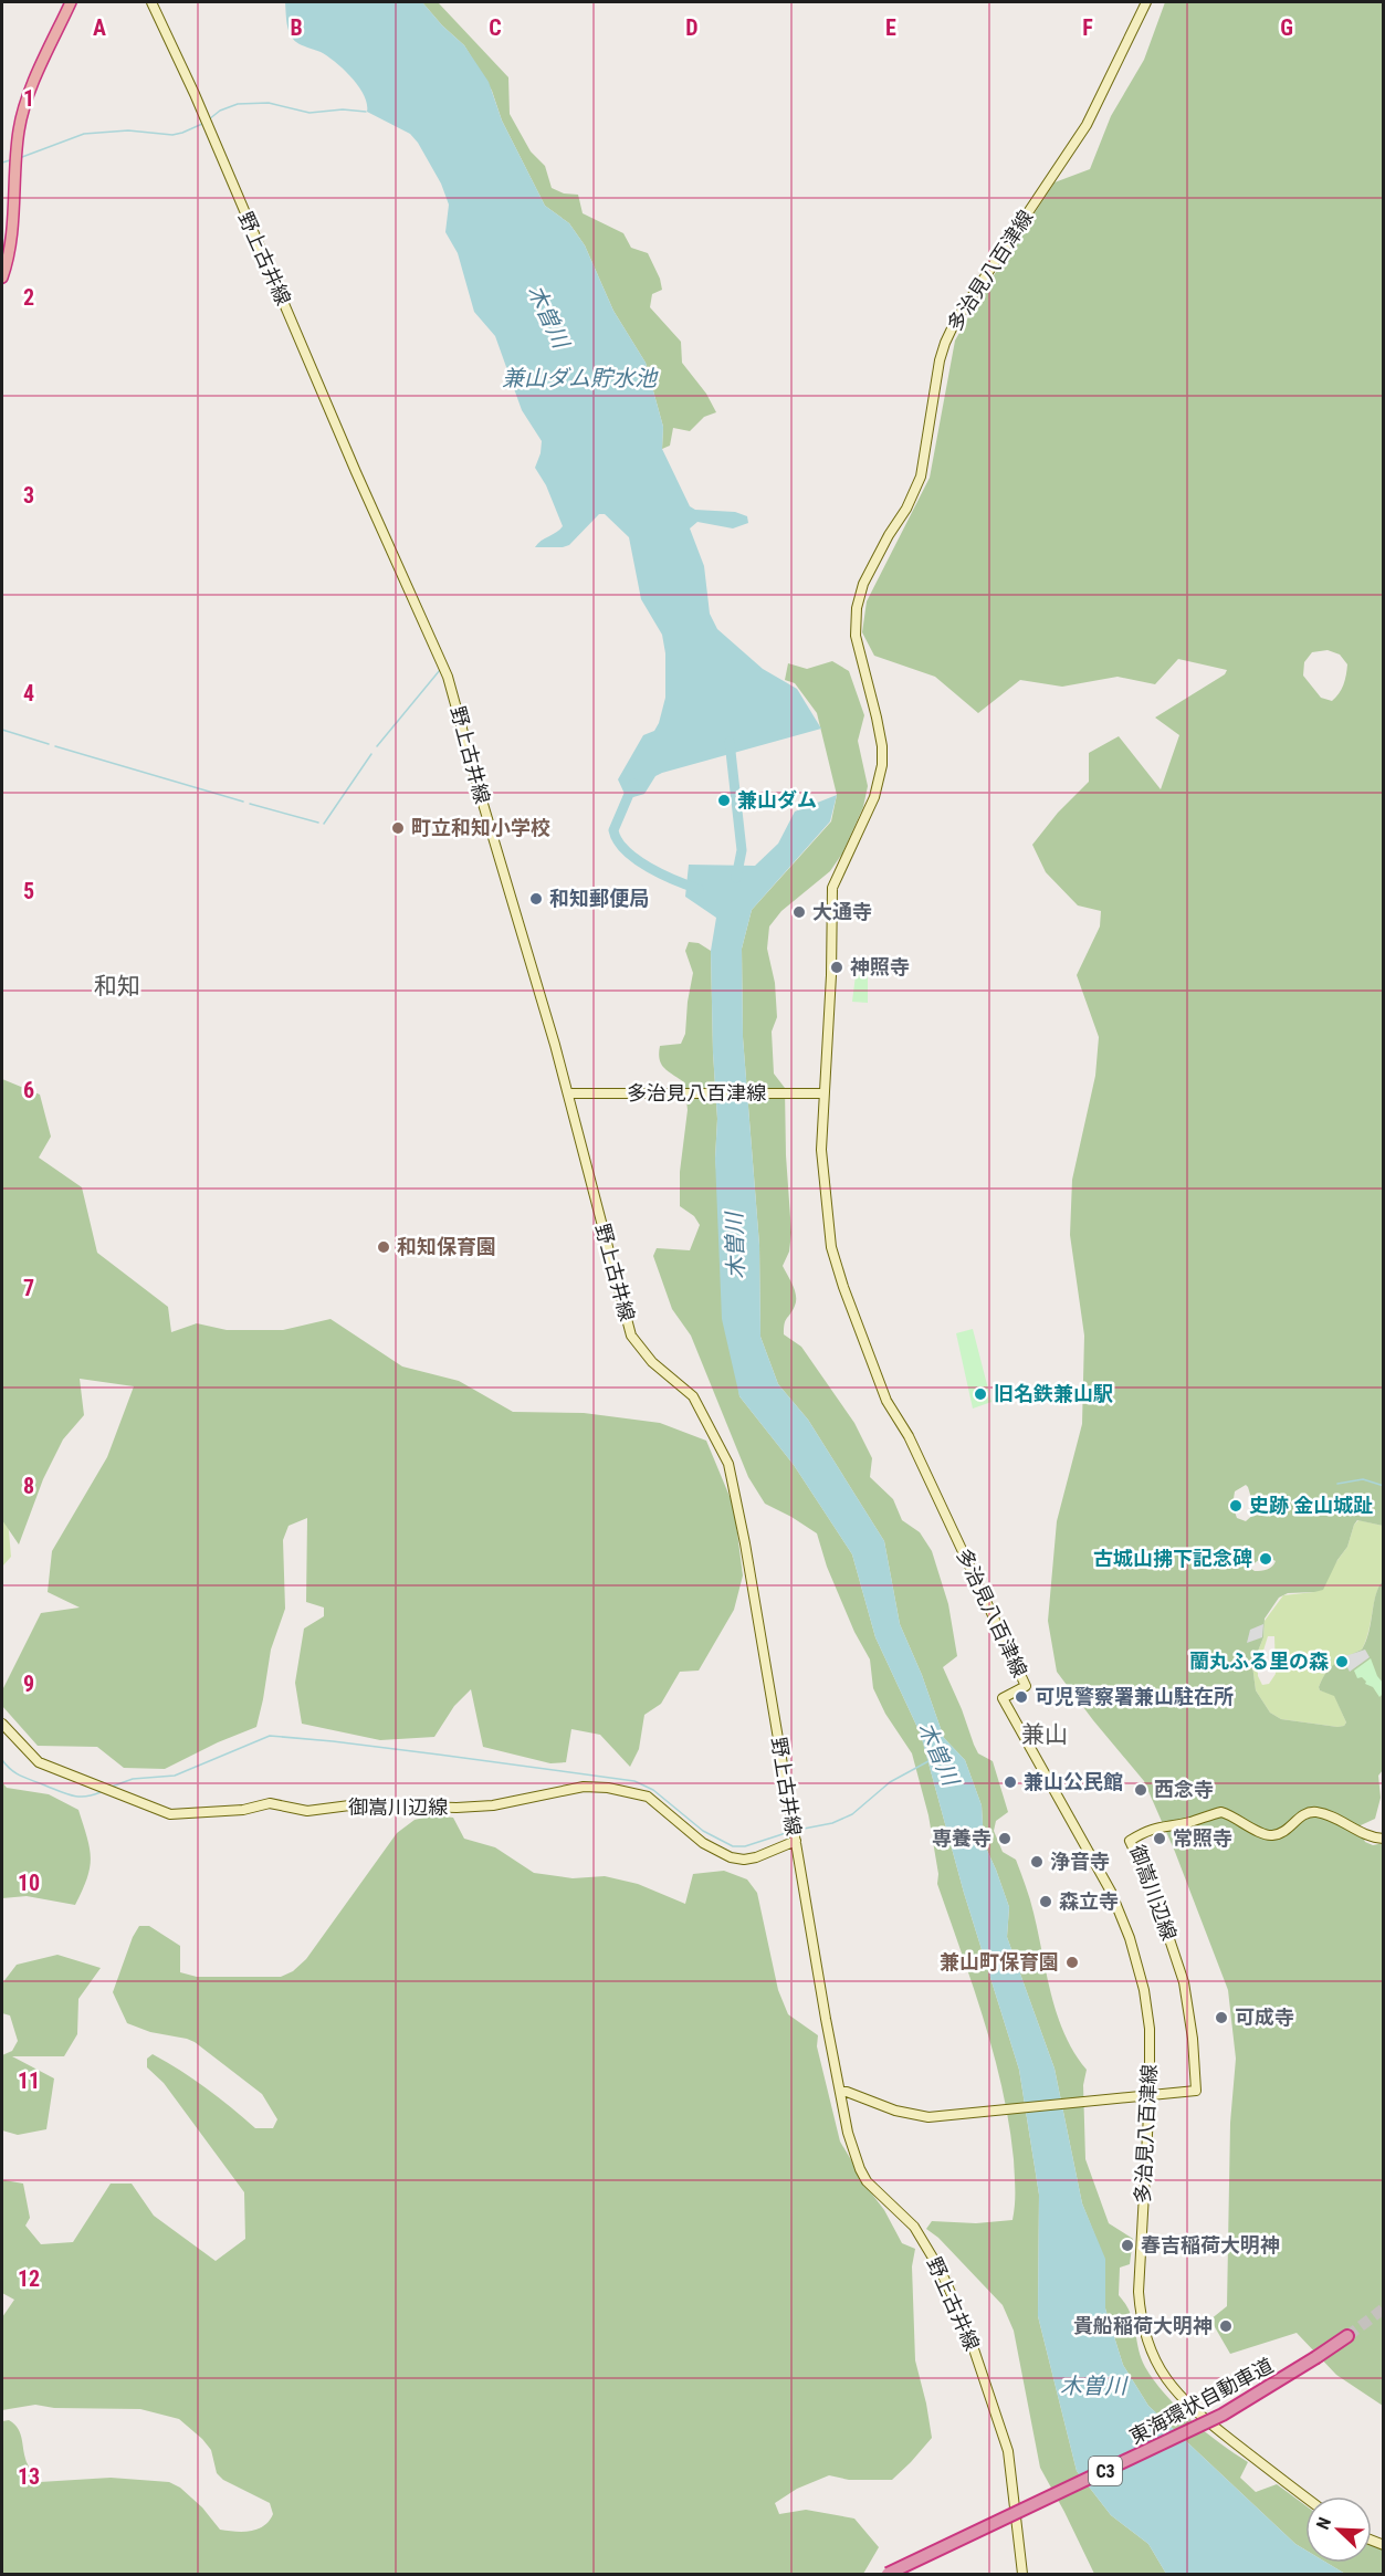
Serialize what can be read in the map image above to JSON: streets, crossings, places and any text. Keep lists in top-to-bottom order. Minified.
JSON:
{"streets":{"highway":["東海環状自動車道","C3"],"main road":["野上古井線","多治見八百津線","御嵩川辺線"]},"crossings":[["野上古井線","多治見八百津線"],["野上古井線","御嵩川辺線"],["多治見八百津線","御嵩川辺線"]],"districts":["和知","兼山"],"water":["木曽川","兼山ダム貯水池"],"places":["兼山ダム","町立和知小学校","和知郵便局","大通寺","神照寺","和知保育園","旧名鉄兼山駅","史跡 金山城趾","古城山拂下記念碑","蘭丸ふる里の森","可児警察署兼山駐在所","兼山公民館","西念寺","専養寺","常照寺","浄音寺","森立寺","兼山町保育園","可成寺","春吉稲荷大明神","貴船稲荷大明神"],"north":"top left","grid":{"columns":["A","B","C","D","E","F","G"],"rows":["1","2","3","4","5","6","7","8","9","10","11","12","13"]}}
